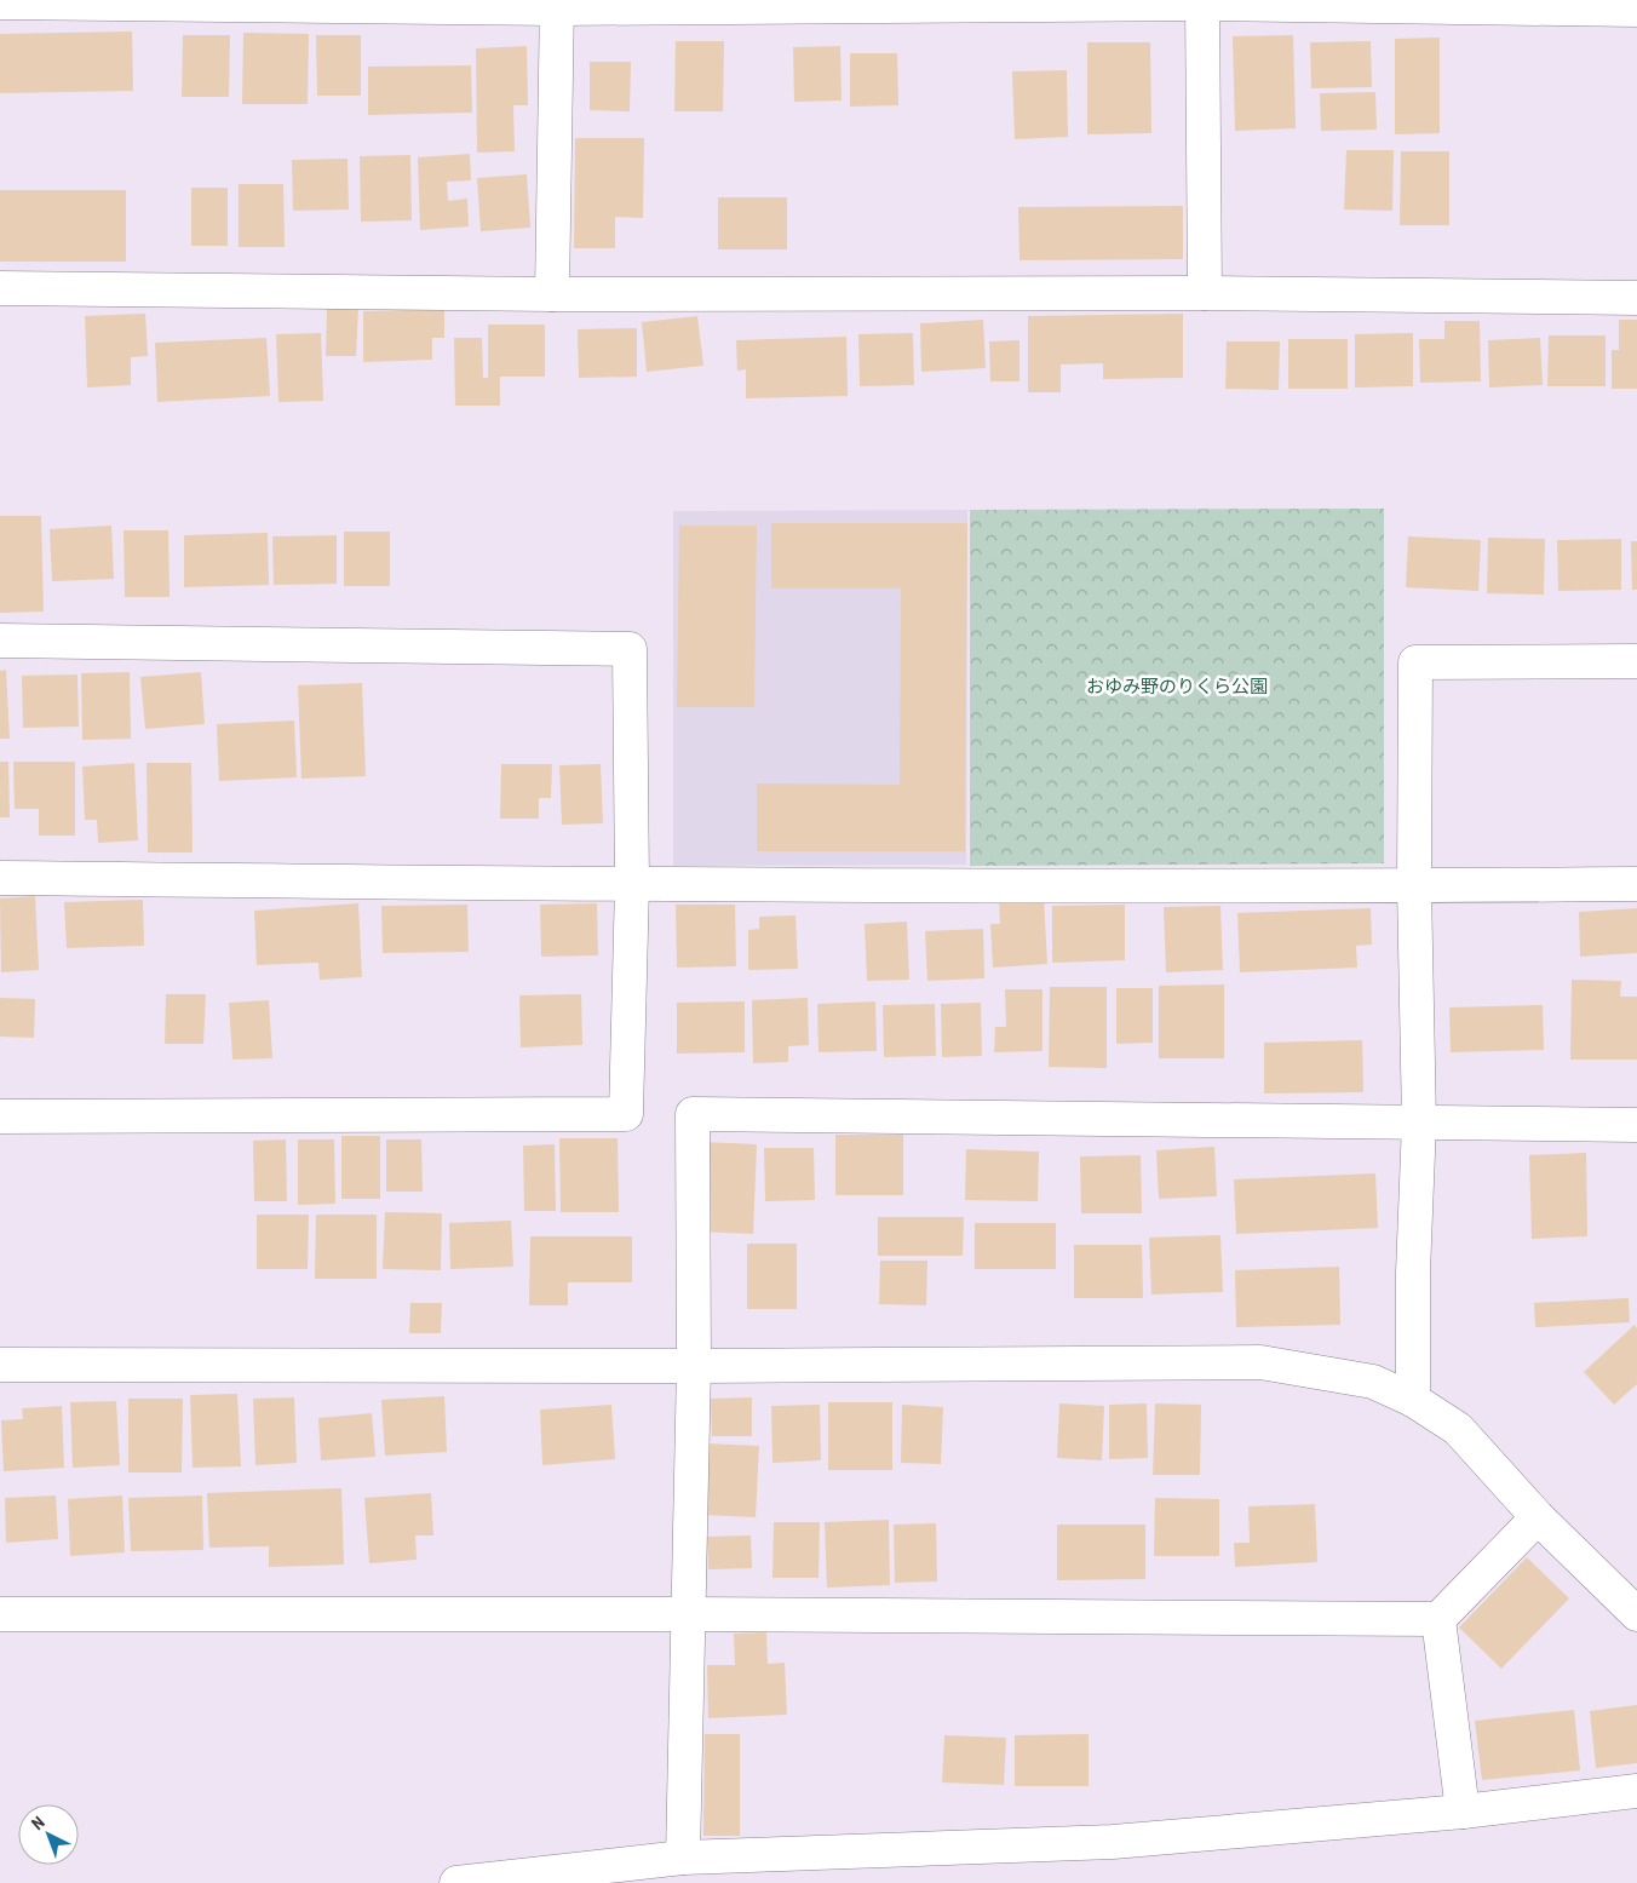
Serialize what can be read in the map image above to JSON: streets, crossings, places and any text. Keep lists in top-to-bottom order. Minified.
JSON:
{"parks":["おゆみ野のりくら公園"],"north":"top left"}
